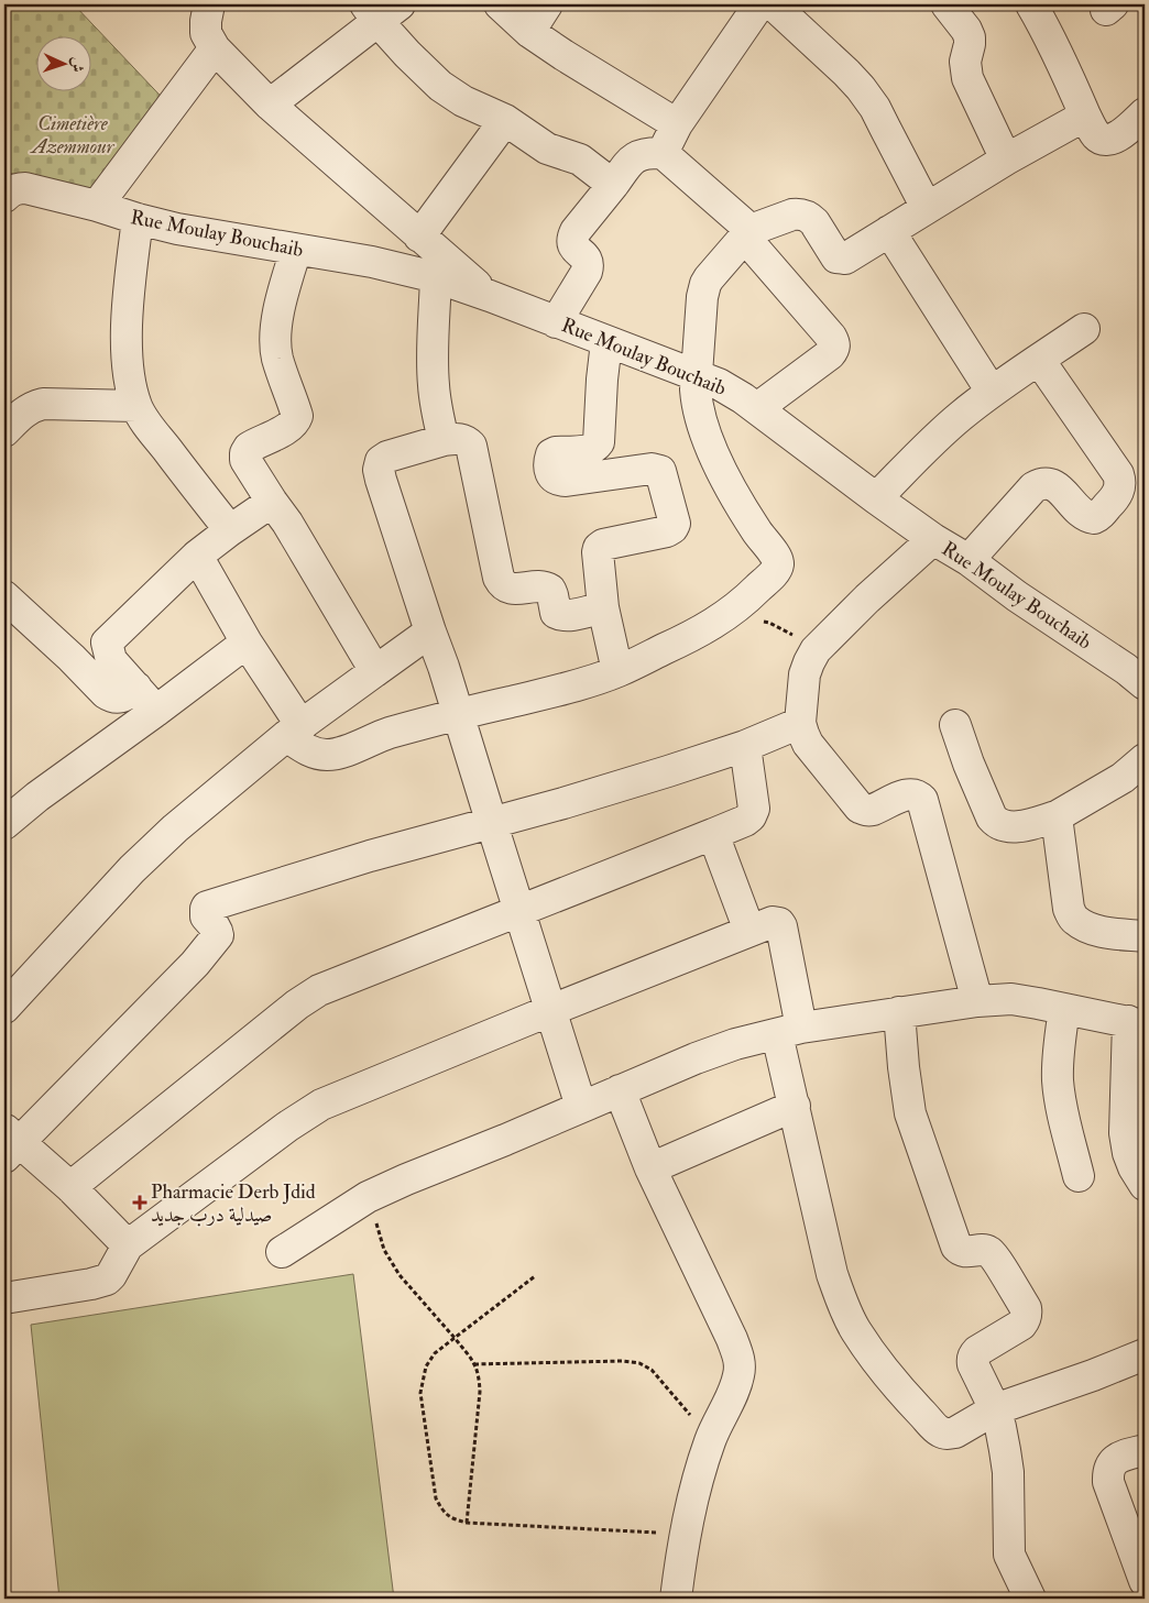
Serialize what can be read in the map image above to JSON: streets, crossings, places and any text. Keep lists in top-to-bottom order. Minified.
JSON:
{"streets":{"street":["Rue Moulay Bouchaib"]},"parks":["Cimetière Azemmour"],"places":{"health":["Pharmacie Derb Jdid صيدلية درب جديد"]},"north":"right"}
